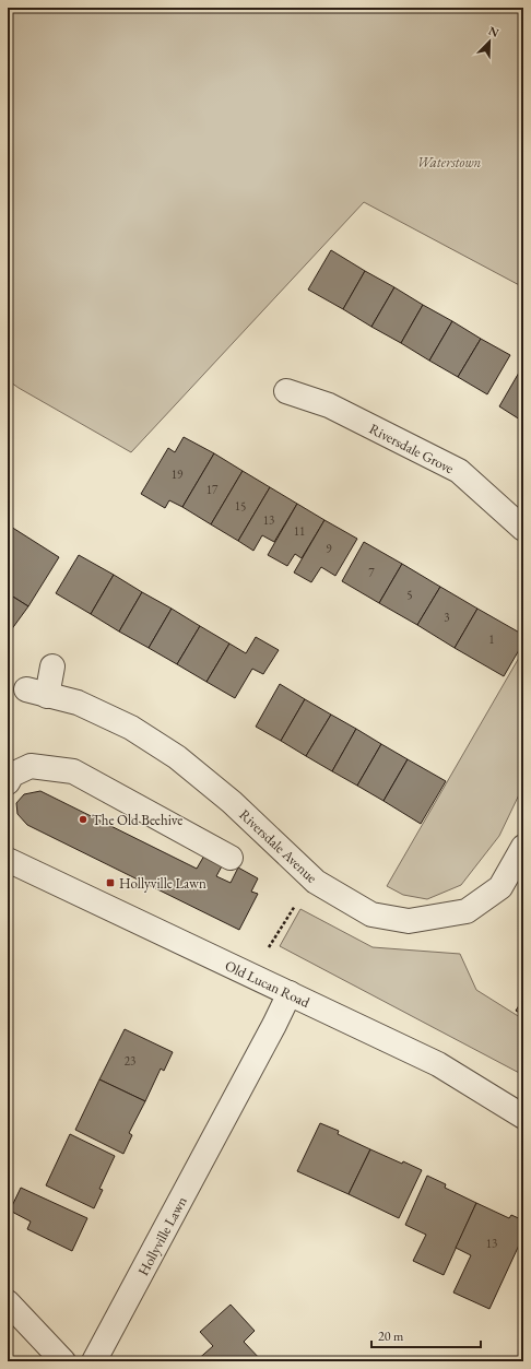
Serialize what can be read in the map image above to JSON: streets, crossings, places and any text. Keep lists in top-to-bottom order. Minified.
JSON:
{"streets":{"street":["Riversdale Grove","Riversdale Avenue","Old Lucan Road","Hollyville Lawn"]},"crossings":[["Old Lucan Road","Hollyville Lawn"]],"parks":["Waterstown"],"places":{"other":["The Old Beehive"],"transit":["Hollyville Lawn"]},"house_numbers":["19","17","15","13","11","9","7","5","3","1","23","13"],"scale_bar":"20 m","north":"top right"}
